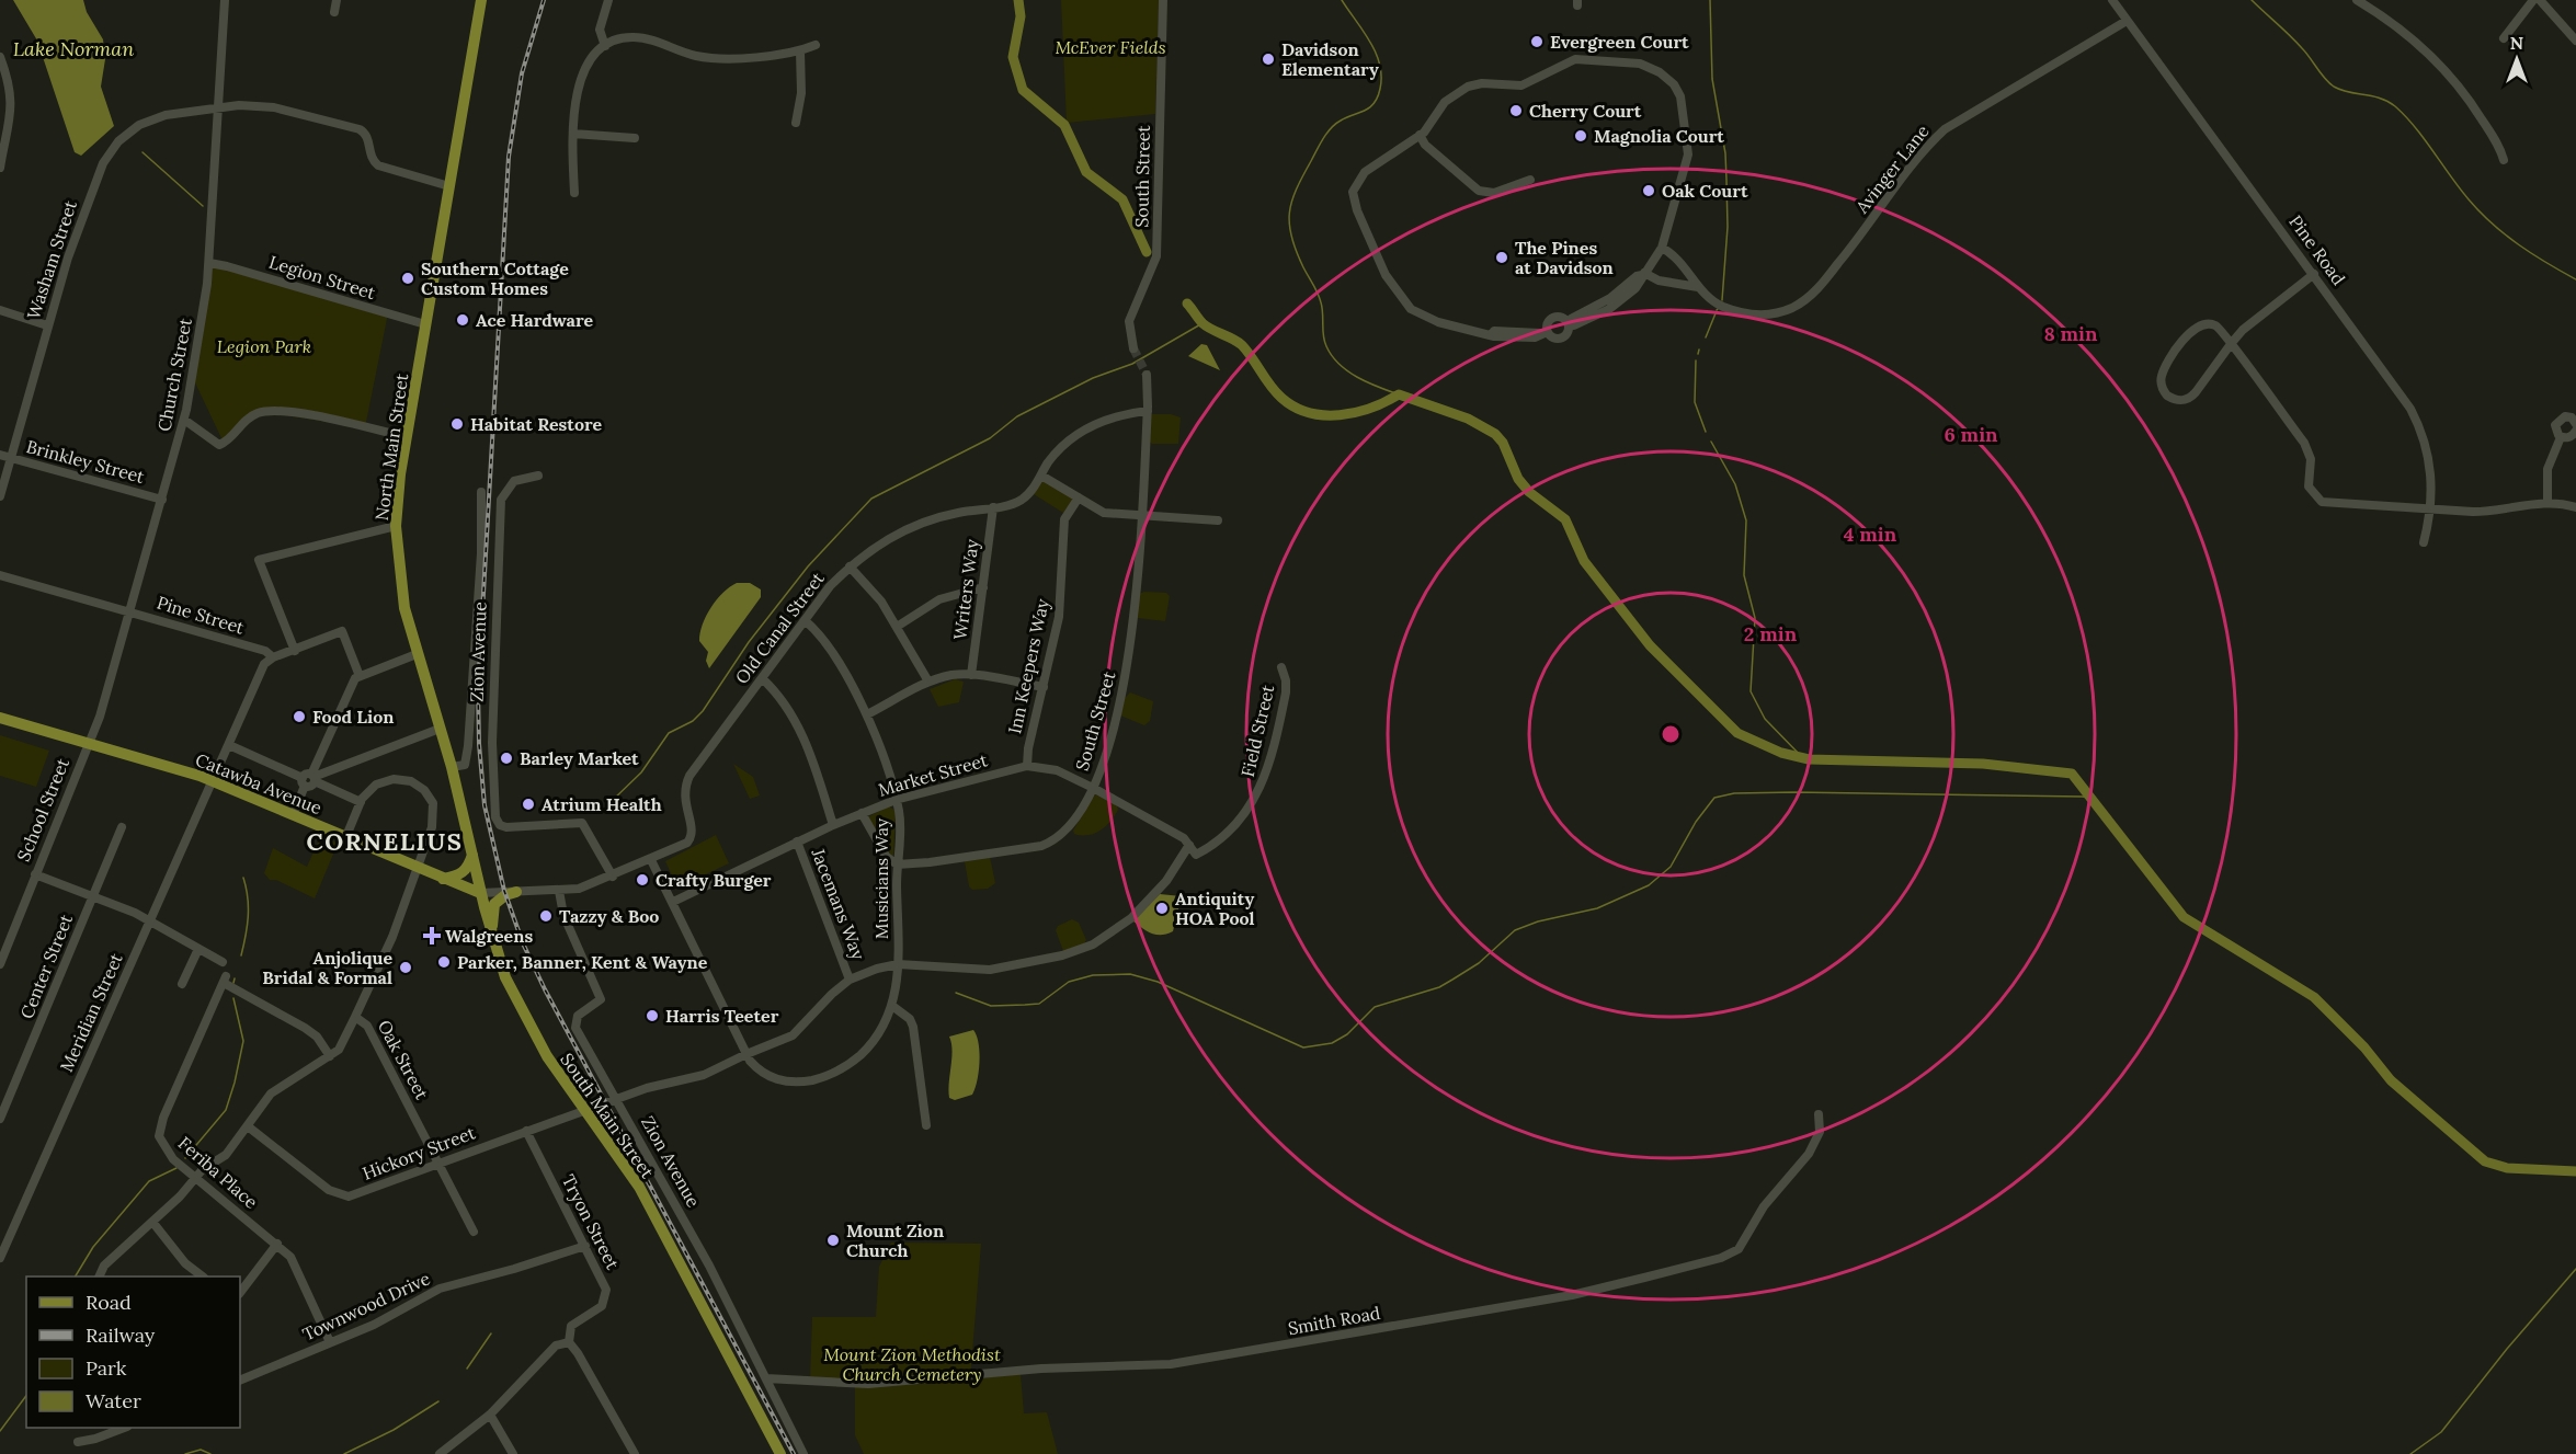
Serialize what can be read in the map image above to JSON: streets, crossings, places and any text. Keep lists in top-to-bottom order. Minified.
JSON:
{"streets":{"main road":["North Main Street","Catawba Avenue","South Main Street"],"street":["Avinger Lane","South Street","Pine Road","Washam Street","Legion Street","Church Street","Brinkley Street","Writers Way","Pine Street","Old Canal Street","Zion Avenue","Inn Keepers Way","Field Street","Market Street","School Street","Musicians Way","Jacemans Way","Center Street","Meridian Street","Oak Street","Hickory Street","Feriba Place","Tryon Street","Townwood Drive","Smith Road"]},"crossings":[["Avinger Lane","Pine Road"],["South Street","Old Canal Street"],["South Street","Market Street"],["South Street","Musicians Way"],["Washam Street","Church Street"],["Washam Street","North Main Street"],["Washam Street","Brinkley Street"],["Legion Street","Church Street"],["Legion Street","North Main Street"],["Church Street","Brinkley Street"],["Church Street","Pine Street"],["Church Street","Catawba Avenue"],["Church Street","School Street"],["North Main Street","Catawba Avenue"],["North Main Street","South Main Street"],["Writers Way","Old Canal Street"],["Pine Street","Meridian Street"],["Old Canal Street","Catawba Avenue"],["Old Canal Street","Musicians Way"],["Zion Avenue","Catawba Avenue"],["Zion Avenue","Hickory Street"],["Zion Avenue","Smith Road"],["Inn Keepers Way","Market Street"],["Field Street","Market Street"],["Market Street","Musicians Way"],["Market Street","Jacemans Way"],["Catawba Avenue","School Street"],["Catawba Avenue","Meridian Street"],["Catawba Avenue","Oak Street"],["Catawba Avenue","South Main Street"],["Jacemans Way","Hickory Street"],["Oak Street","Hickory Street"],["South Main Street","Hickory Street"],["Hickory Street","Tryon Street"],["Feriba Place","Townwood Drive"],["Tryon Street","Townwood Drive"]],"districts":["CORNELIUS"],"water":["Lake Norman"],"parks":["McEver Fields","Legion Park","Mount Zion Methodist Church Cemetery"],"places":{"other":["Evergreen Court","Davidson Elementary","Cherry Court","Magnolia Court","Oak Court","The Pines at Davidson","Southern Cottage Custom Homes","Ace Hardware","Habitat Restore","Food Lion","Barley Market","Atrium Health","Crafty Burger","Antiquity HOA Pool","Tazzy & Boo","Parker, Banner, Kent & Wayne","Anjolique Bridal & Formal","Harris Teeter","Mount Zion Church"],"health":["Walgreens"]},"legend":["Road","Railway","Park","Water"],"north":"top","rings":["8 min","6 min","4 min","2 min"]}
